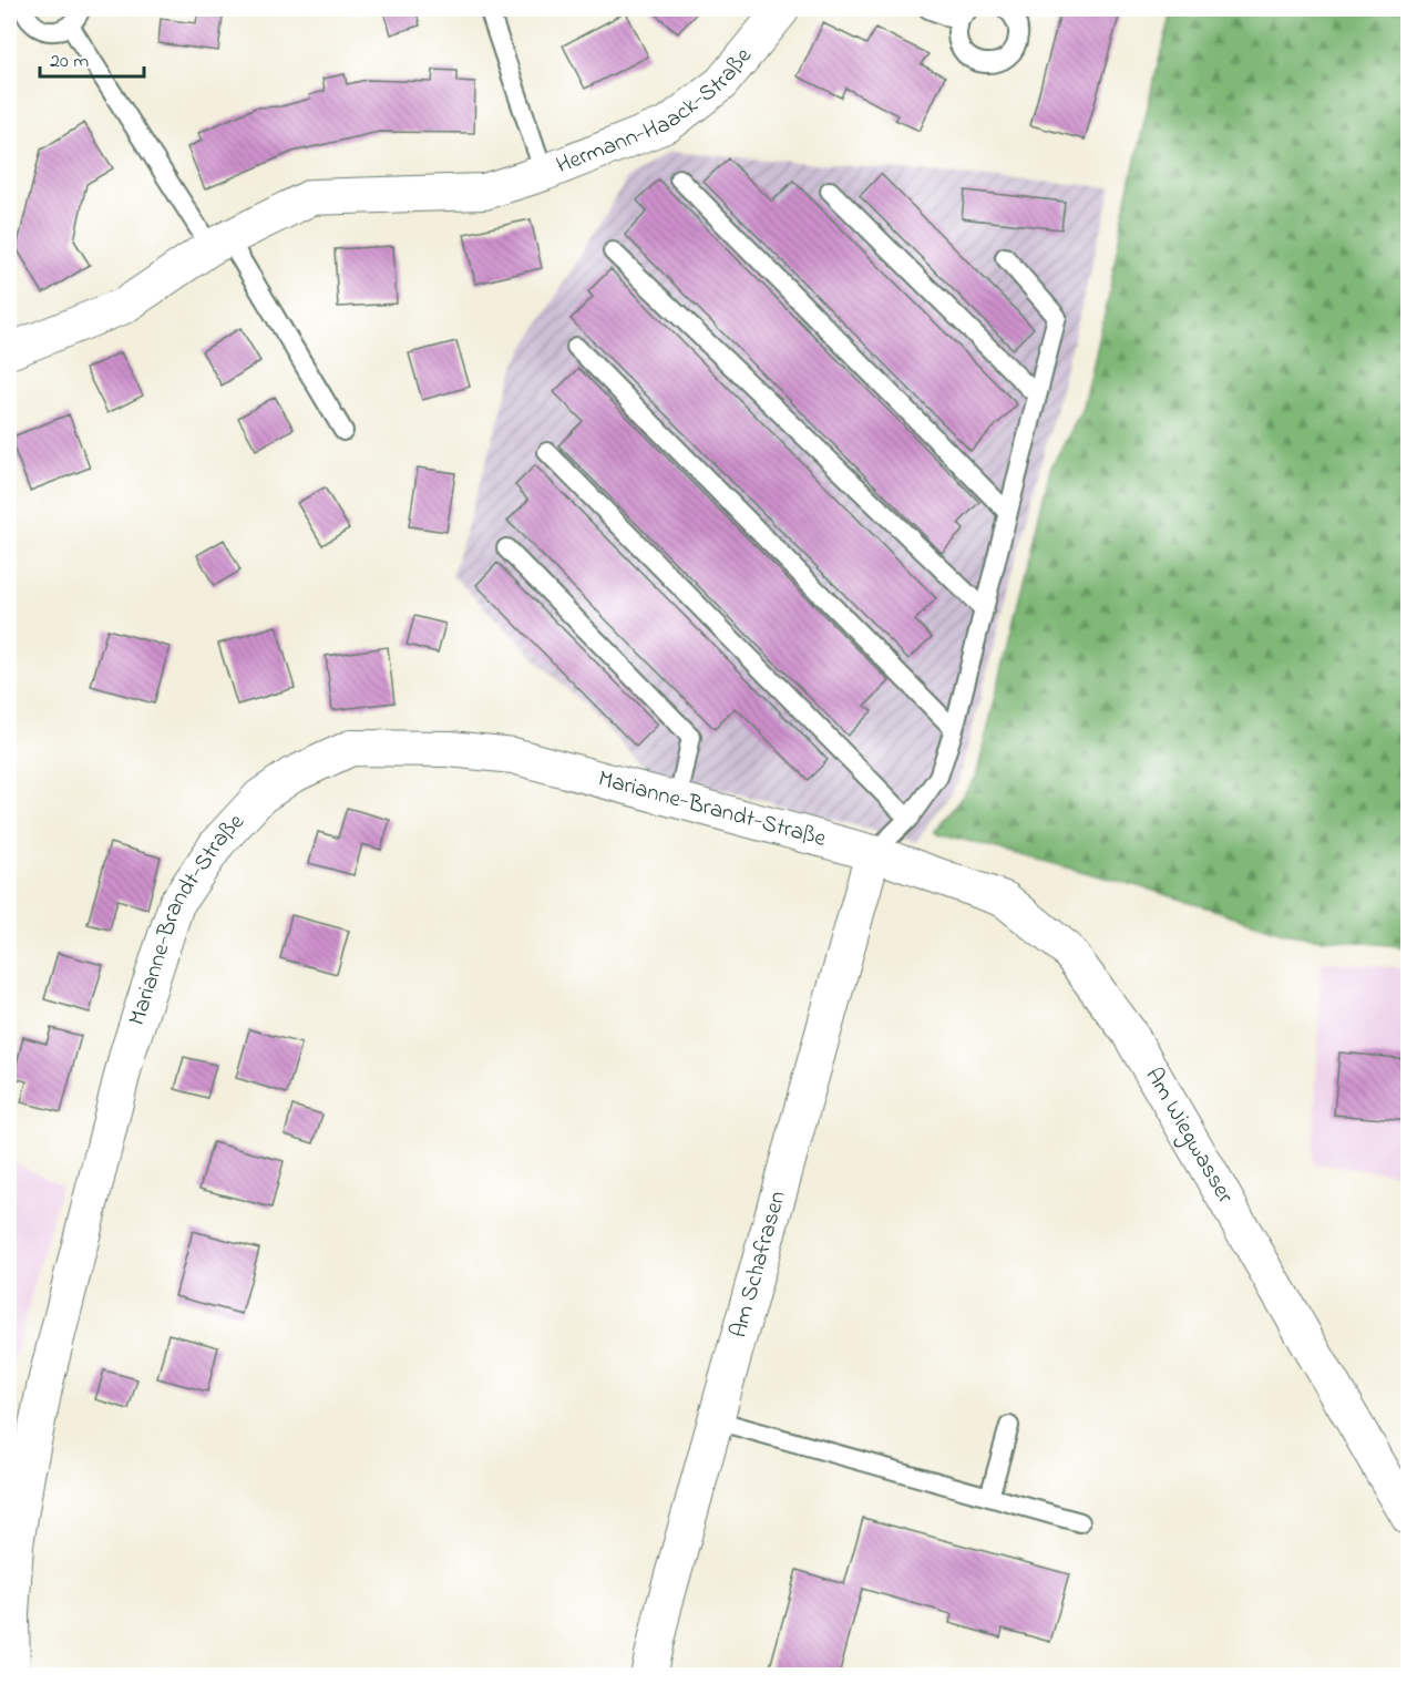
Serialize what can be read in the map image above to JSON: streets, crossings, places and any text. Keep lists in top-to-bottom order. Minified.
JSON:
{"streets":{"street":["Hermann-Haack-Straße","Marianne-Brandt-Straße","Am Wiegwasser","Am Schafrasen"]},"crossings":[["Marianne-Brandt-Straße","Am Wiegwasser"],["Marianne-Brandt-Straße","Am Schafrasen"],["Am Wiegwasser","Am Schafrasen"]],"scale_bar":"20 m"}
